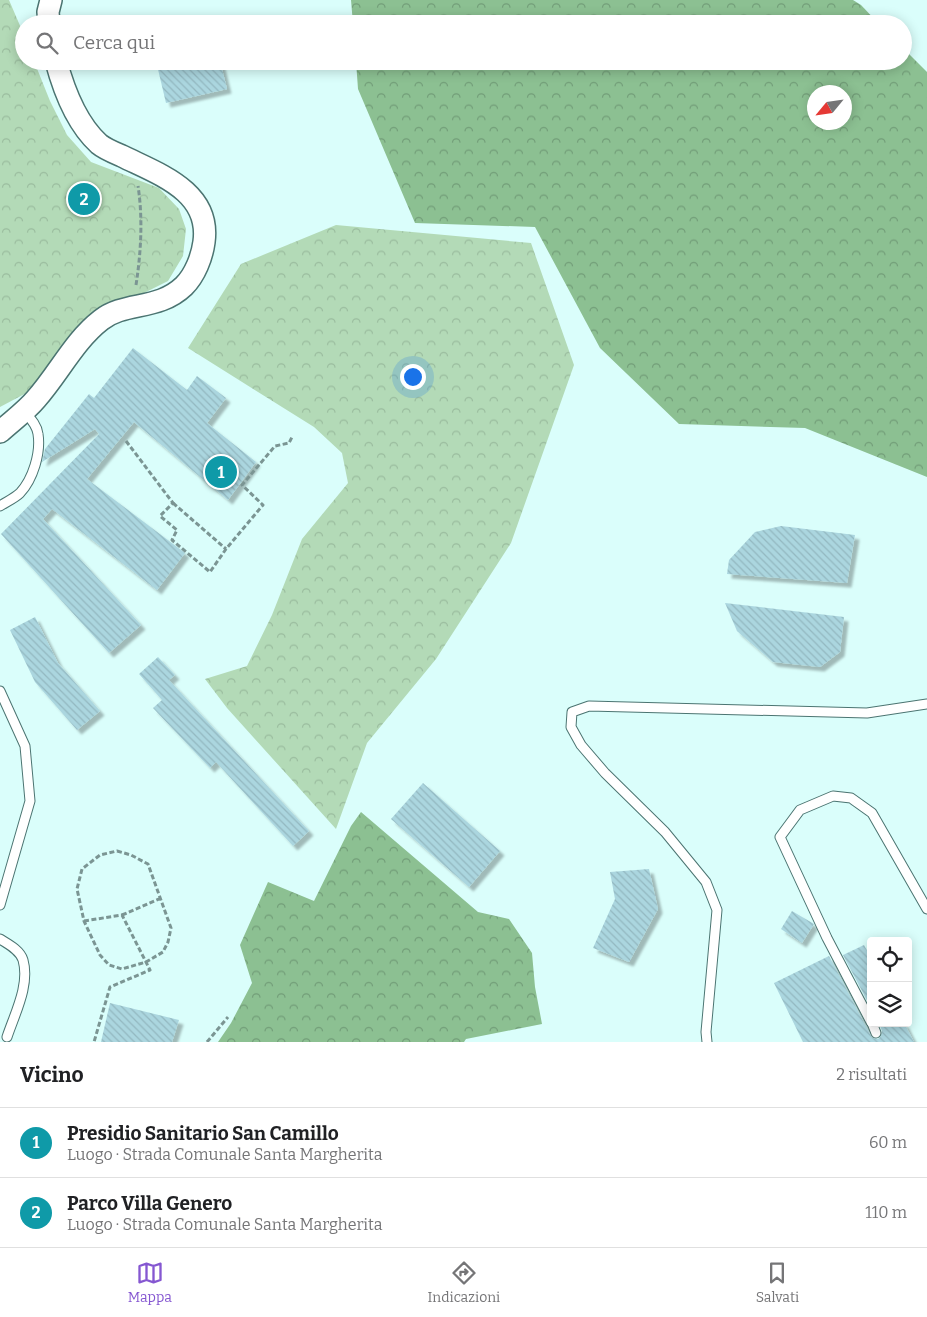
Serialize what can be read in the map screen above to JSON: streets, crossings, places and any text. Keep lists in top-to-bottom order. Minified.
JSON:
{"north":"bottom left","page":{"search":"Cerca qui","pins":["2","1"],"heading":["Vicino","2 risultati"],"list":[{"mark":"1","name":"Presidio Sanitario San Camillo","note":"Luogo · Strada Comunale Santa Margherita","value":"60 m"},{"mark":"2","name":"Parco Villa Genero","note":"Luogo · Strada Comunale Santa Margherita","value":"110 m"}],"nav":["Mappa","Indicazioni","Salvati"]}}
